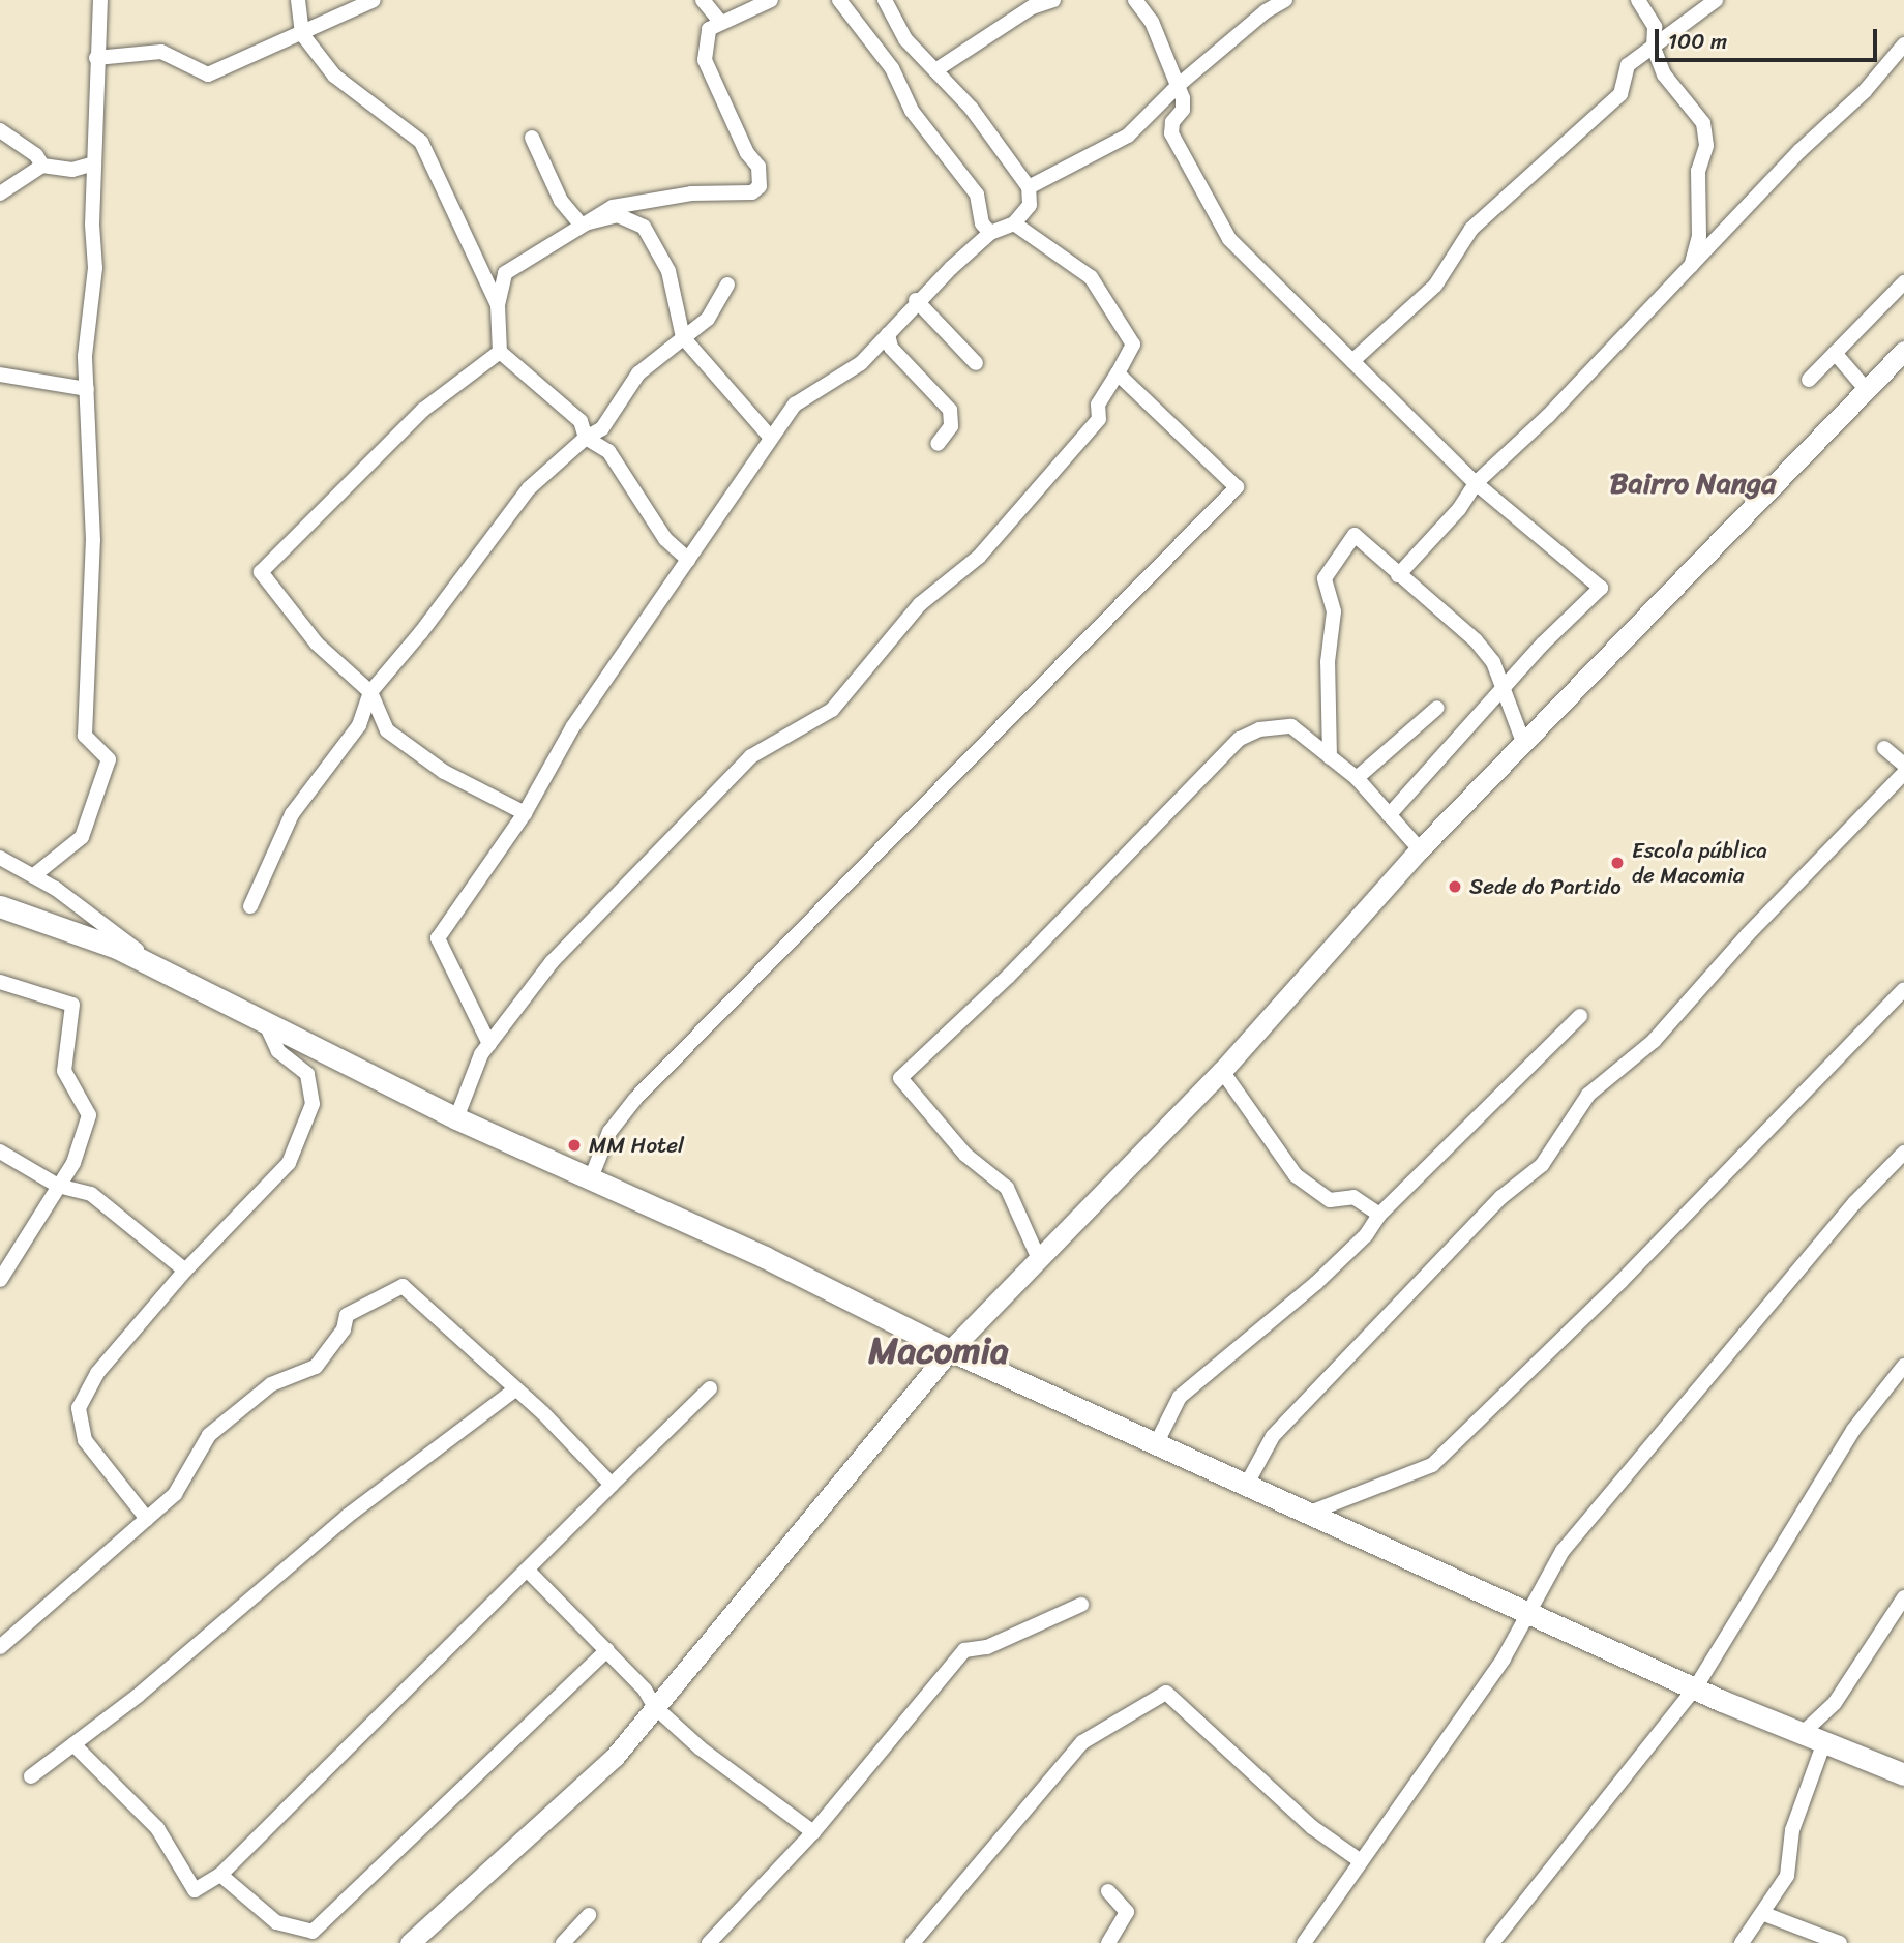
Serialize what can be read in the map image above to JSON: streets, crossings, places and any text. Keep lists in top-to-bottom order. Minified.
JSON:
{"districts":["Bairro Nanga","Macomia"],"places":["Escola pública de Macomia","Sede do Partido","MM Hotel"],"scale_bar":"100 m"}
